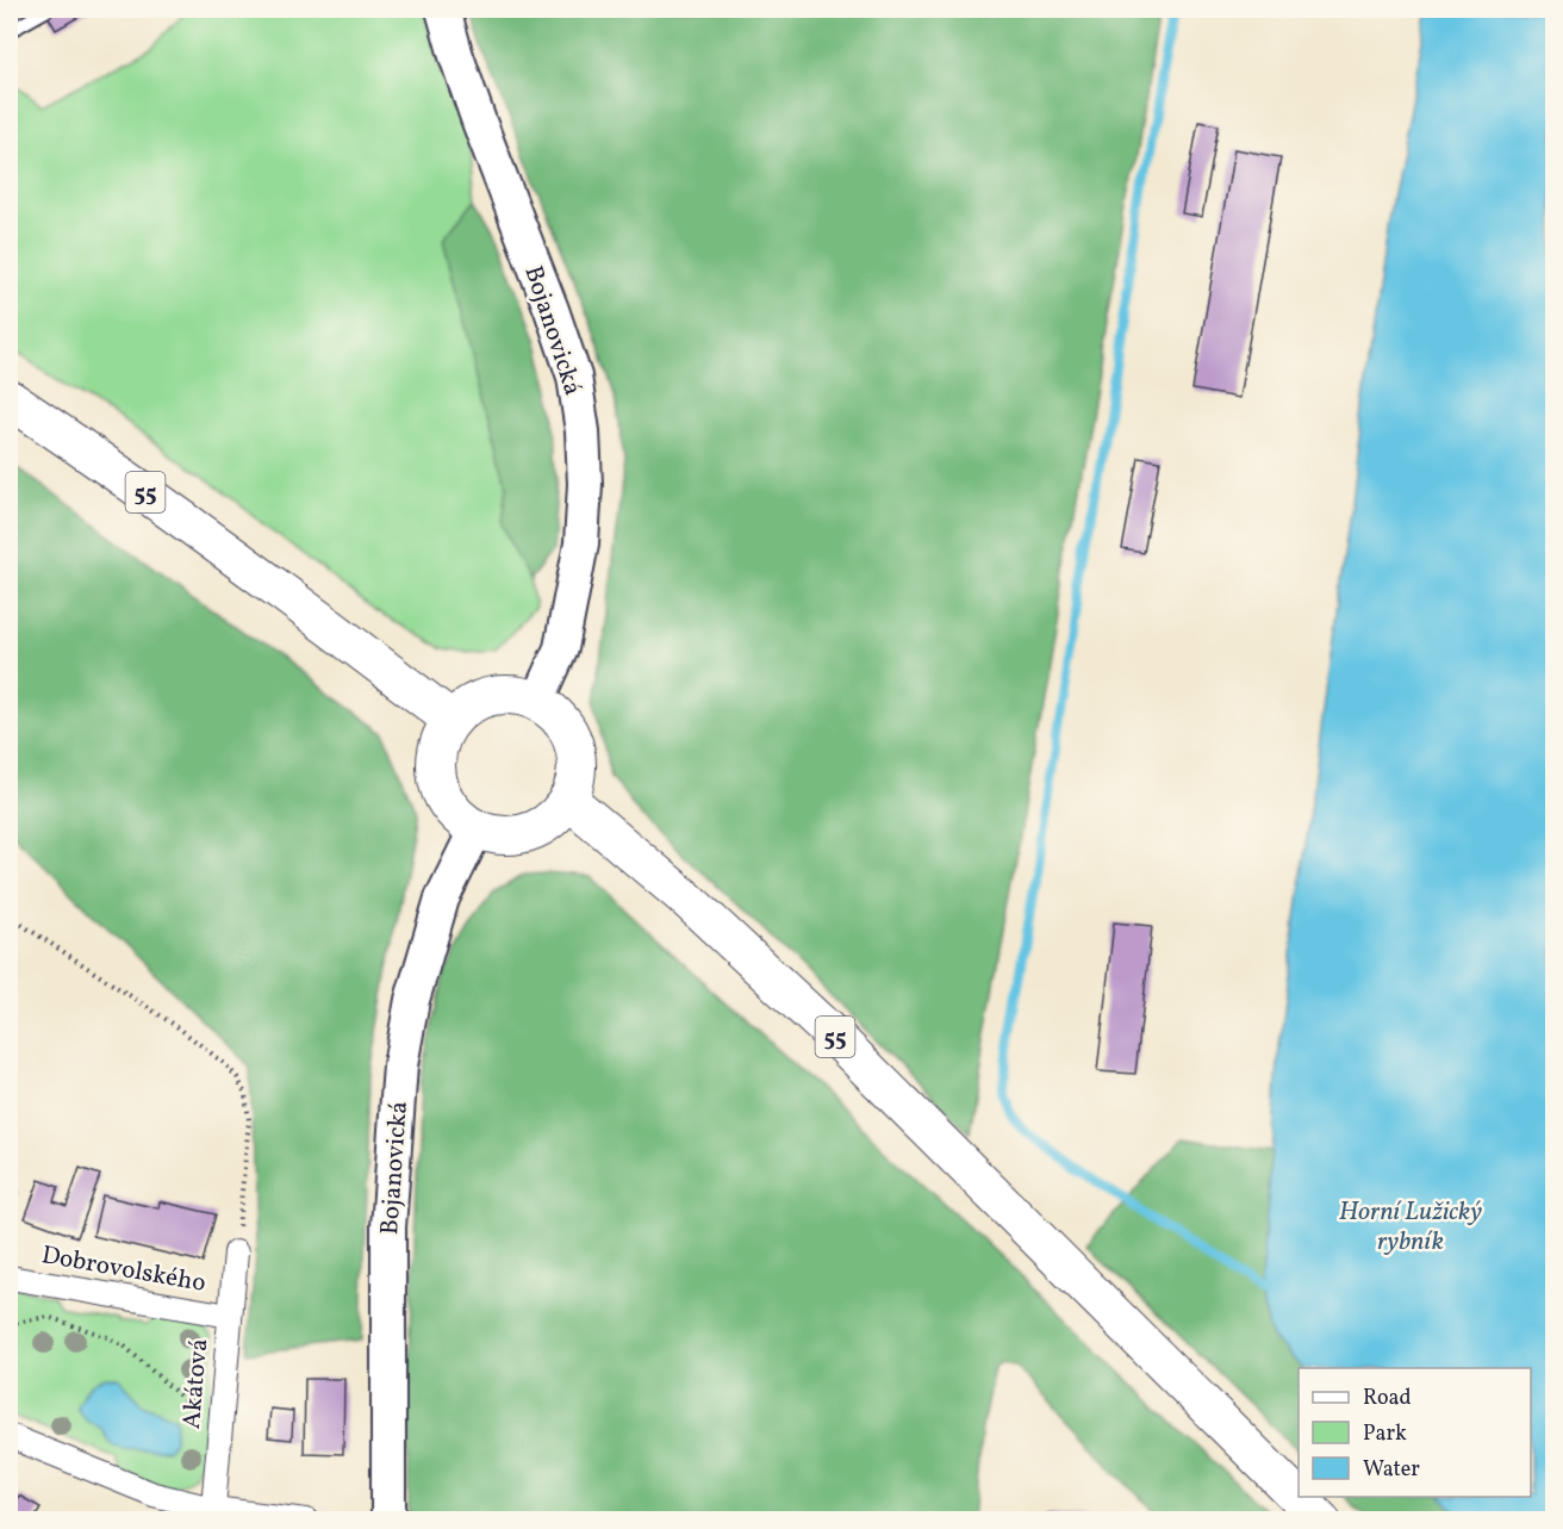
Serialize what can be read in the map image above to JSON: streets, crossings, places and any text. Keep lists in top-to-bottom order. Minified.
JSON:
{"streets":{"main road":["55"],"street":["Bojanovická","Dobrovolského","Akátová"]},"crossings":[["Bojanovická","55"],["Dobrovolského","Akátová"]],"water":["Horní Lužický rybník"],"legend":["Road","Park","Water"]}
